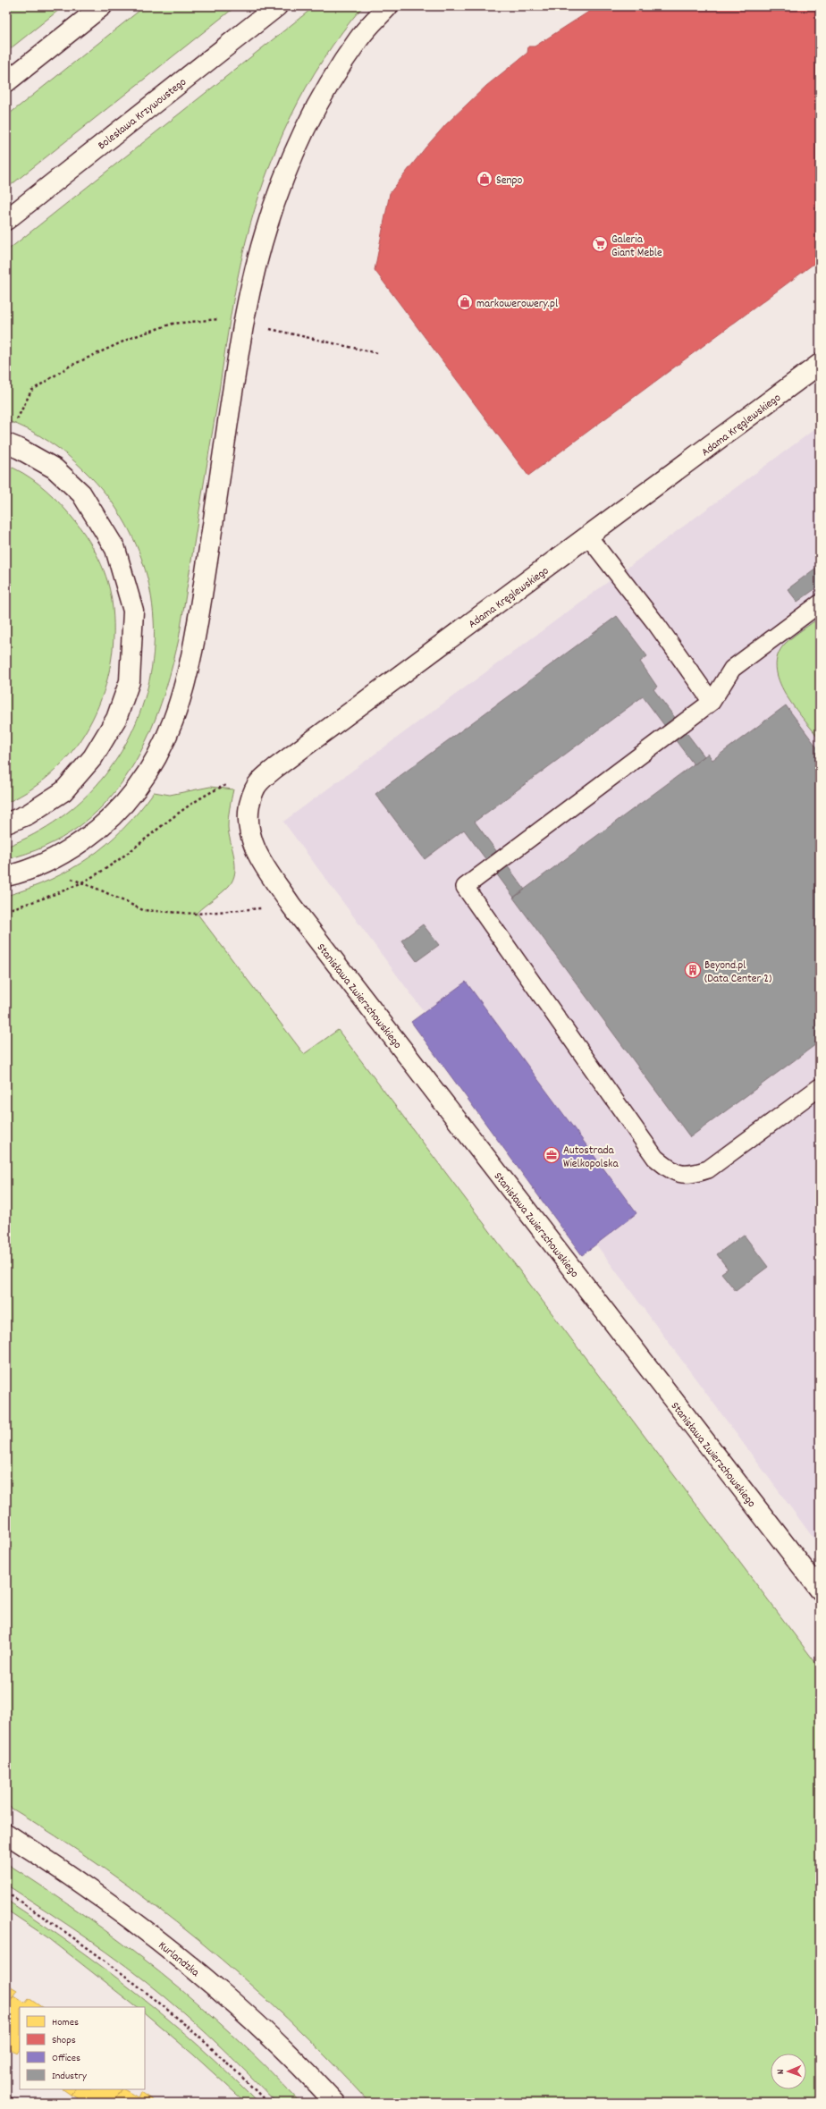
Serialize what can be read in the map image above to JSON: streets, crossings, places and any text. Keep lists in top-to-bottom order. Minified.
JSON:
{"streets":{"street":["Bolesława Krzywoustego","Adama Kręglewskiego","Stanisława Zwierzchowskiego","Kurlandzka"]},"crossings":[["Adama Kręglewskiego","Stanisława Zwierzchowskiego"]],"places":{"shop":["Senpo","markowerowery.pl"],"supermarket":["Galeria Giant Meble"],"building":["Beyond.pl (Data Center 2)"],"office":["Autostrada Wielkopolska"]},"legend":["Homes","Shops","Offices","Industry"],"north":"left"}
